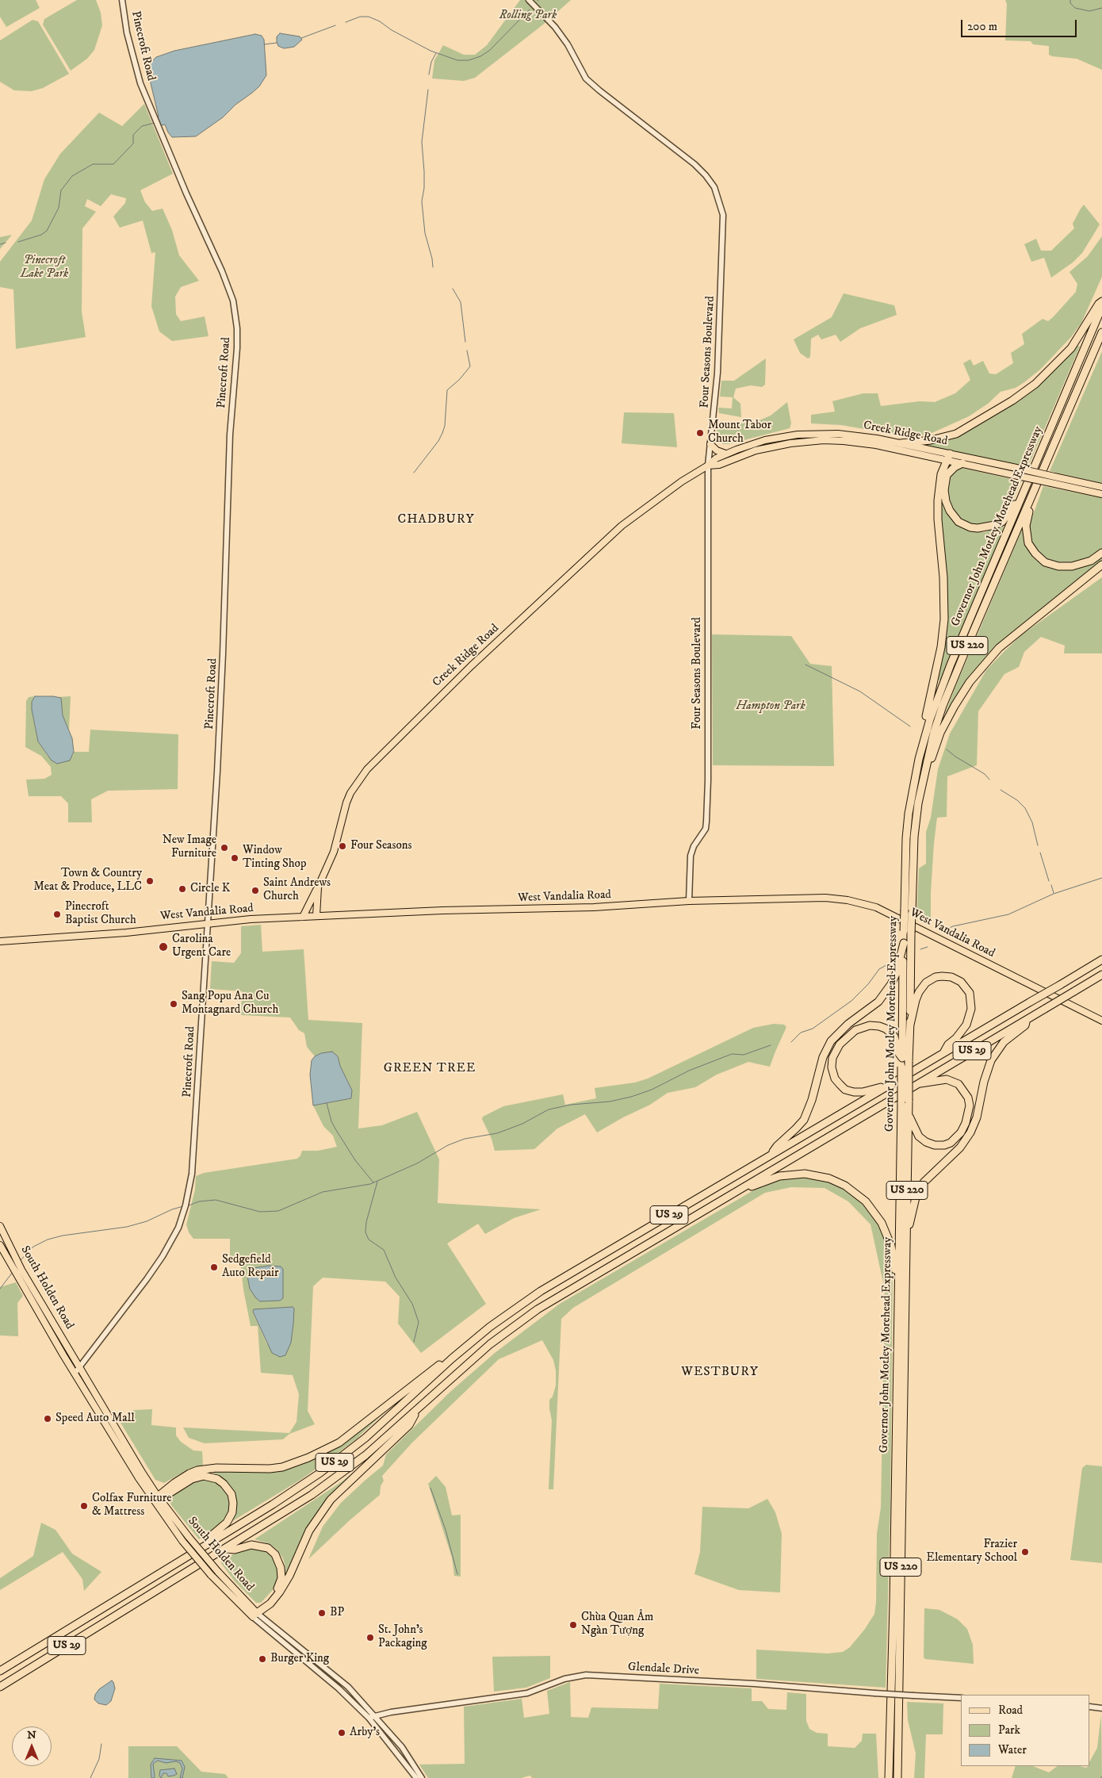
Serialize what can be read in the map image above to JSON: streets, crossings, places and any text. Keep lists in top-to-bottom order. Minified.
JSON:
{"streets":{"highway":["Governor John Motley Morehead Expressway","US 220","US 29"],"main road":["Creek Ridge Road","West Vandalia Road","South Holden Road"],"street":["Pinecroft Road","Four Seasons Boulevard","Glendale Drive"]},"crossings":[["Pinecroft Road","West Vandalia Road"],["Pinecroft Road","South Holden Road"],["Four Seasons Boulevard","Creek Ridge Road"],["Four Seasons Boulevard","West Vandalia Road"],["Creek Ridge Road","West Vandalia Road"],["South Holden Road","Glendale Drive"]],"districts":["CHADBURY","GREEN TREE","WESTBURY"],"parks":["Rolling Park","Pinecroft Lake Park","Hampton Park"],"places":["Mount Tabor Church","Four Seasons","New Image Furniture","Window Tinting Shop","Town & Country Meat & Produce, LLC","Circle K","Saint Andrews Church","Pinecroft Baptist Church","Carolina Urgent Care","Sang Popu Ana Cu Montagnard Church","Sedgefield Auto Repair","Speed Auto Mall","Colfax Furniture & Mattress","Frazier Elementary School","BP","Chùa Quan Âm Ngàn Tượng","St. John's Packaging","Burger King","Arby's"],"legend":["Road","Park","Water"],"scale_bar":"200 m","north":"top"}
